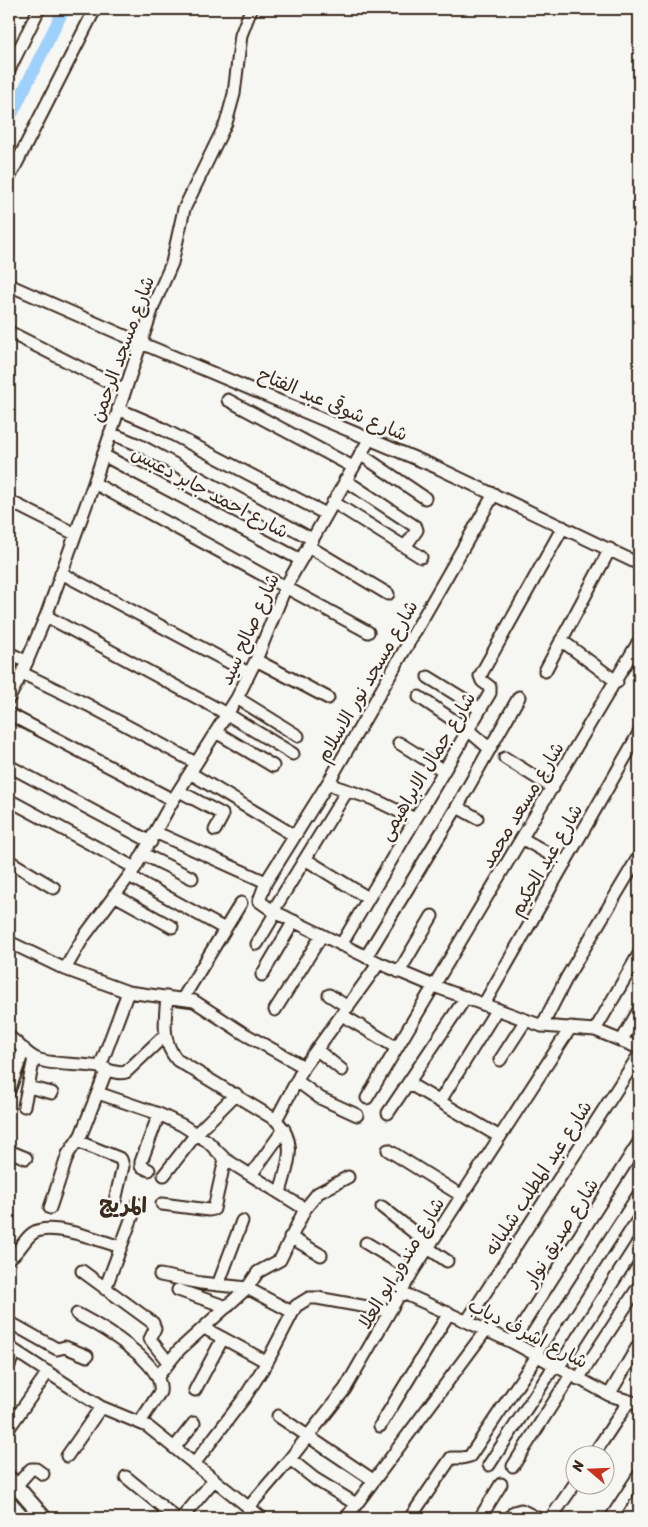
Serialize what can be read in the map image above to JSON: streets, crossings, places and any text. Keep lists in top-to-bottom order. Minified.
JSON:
{"streets":{"street":["شارع مسجد الرحمن","شارع شوقى عبد الفتاح","شارع احمد جابر دعبس","شارع صالح سيد","شارع مسجد نور الاسلام","شارع جمال الابراهيمى","شارع مسعد محمد","شارع عبد الحكيم","شارع عبد المطلب شلبانه","شارع صديق نوار","شارع مندور ابو العلا","شارع اشرف دياب"]},"crossings":[["شارع مسجد الرحمن","شارع شوقى عبد الفتاح"],["شارع مسجد الرحمن","شارع احمد جابر دعبس"],["شارع شوقى عبد الفتاح","شارع صالح سيد"],["شارع شوقى عبد الفتاح","شارع مسجد نور الاسلام"],["شارع شوقى عبد الفتاح","شارع جمال الابراهيمى"],["شارع احمد جابر دعبس","شارع صالح سيد"],["شارع عبد المطلب شلبانه","شارع اشرف دياب"],["شارع صديق نوار","شارع اشرف دياب"],["شارع مندور ابو العلا","شارع اشرف دياب"]],"districts":["المريج"],"north":"left"}
